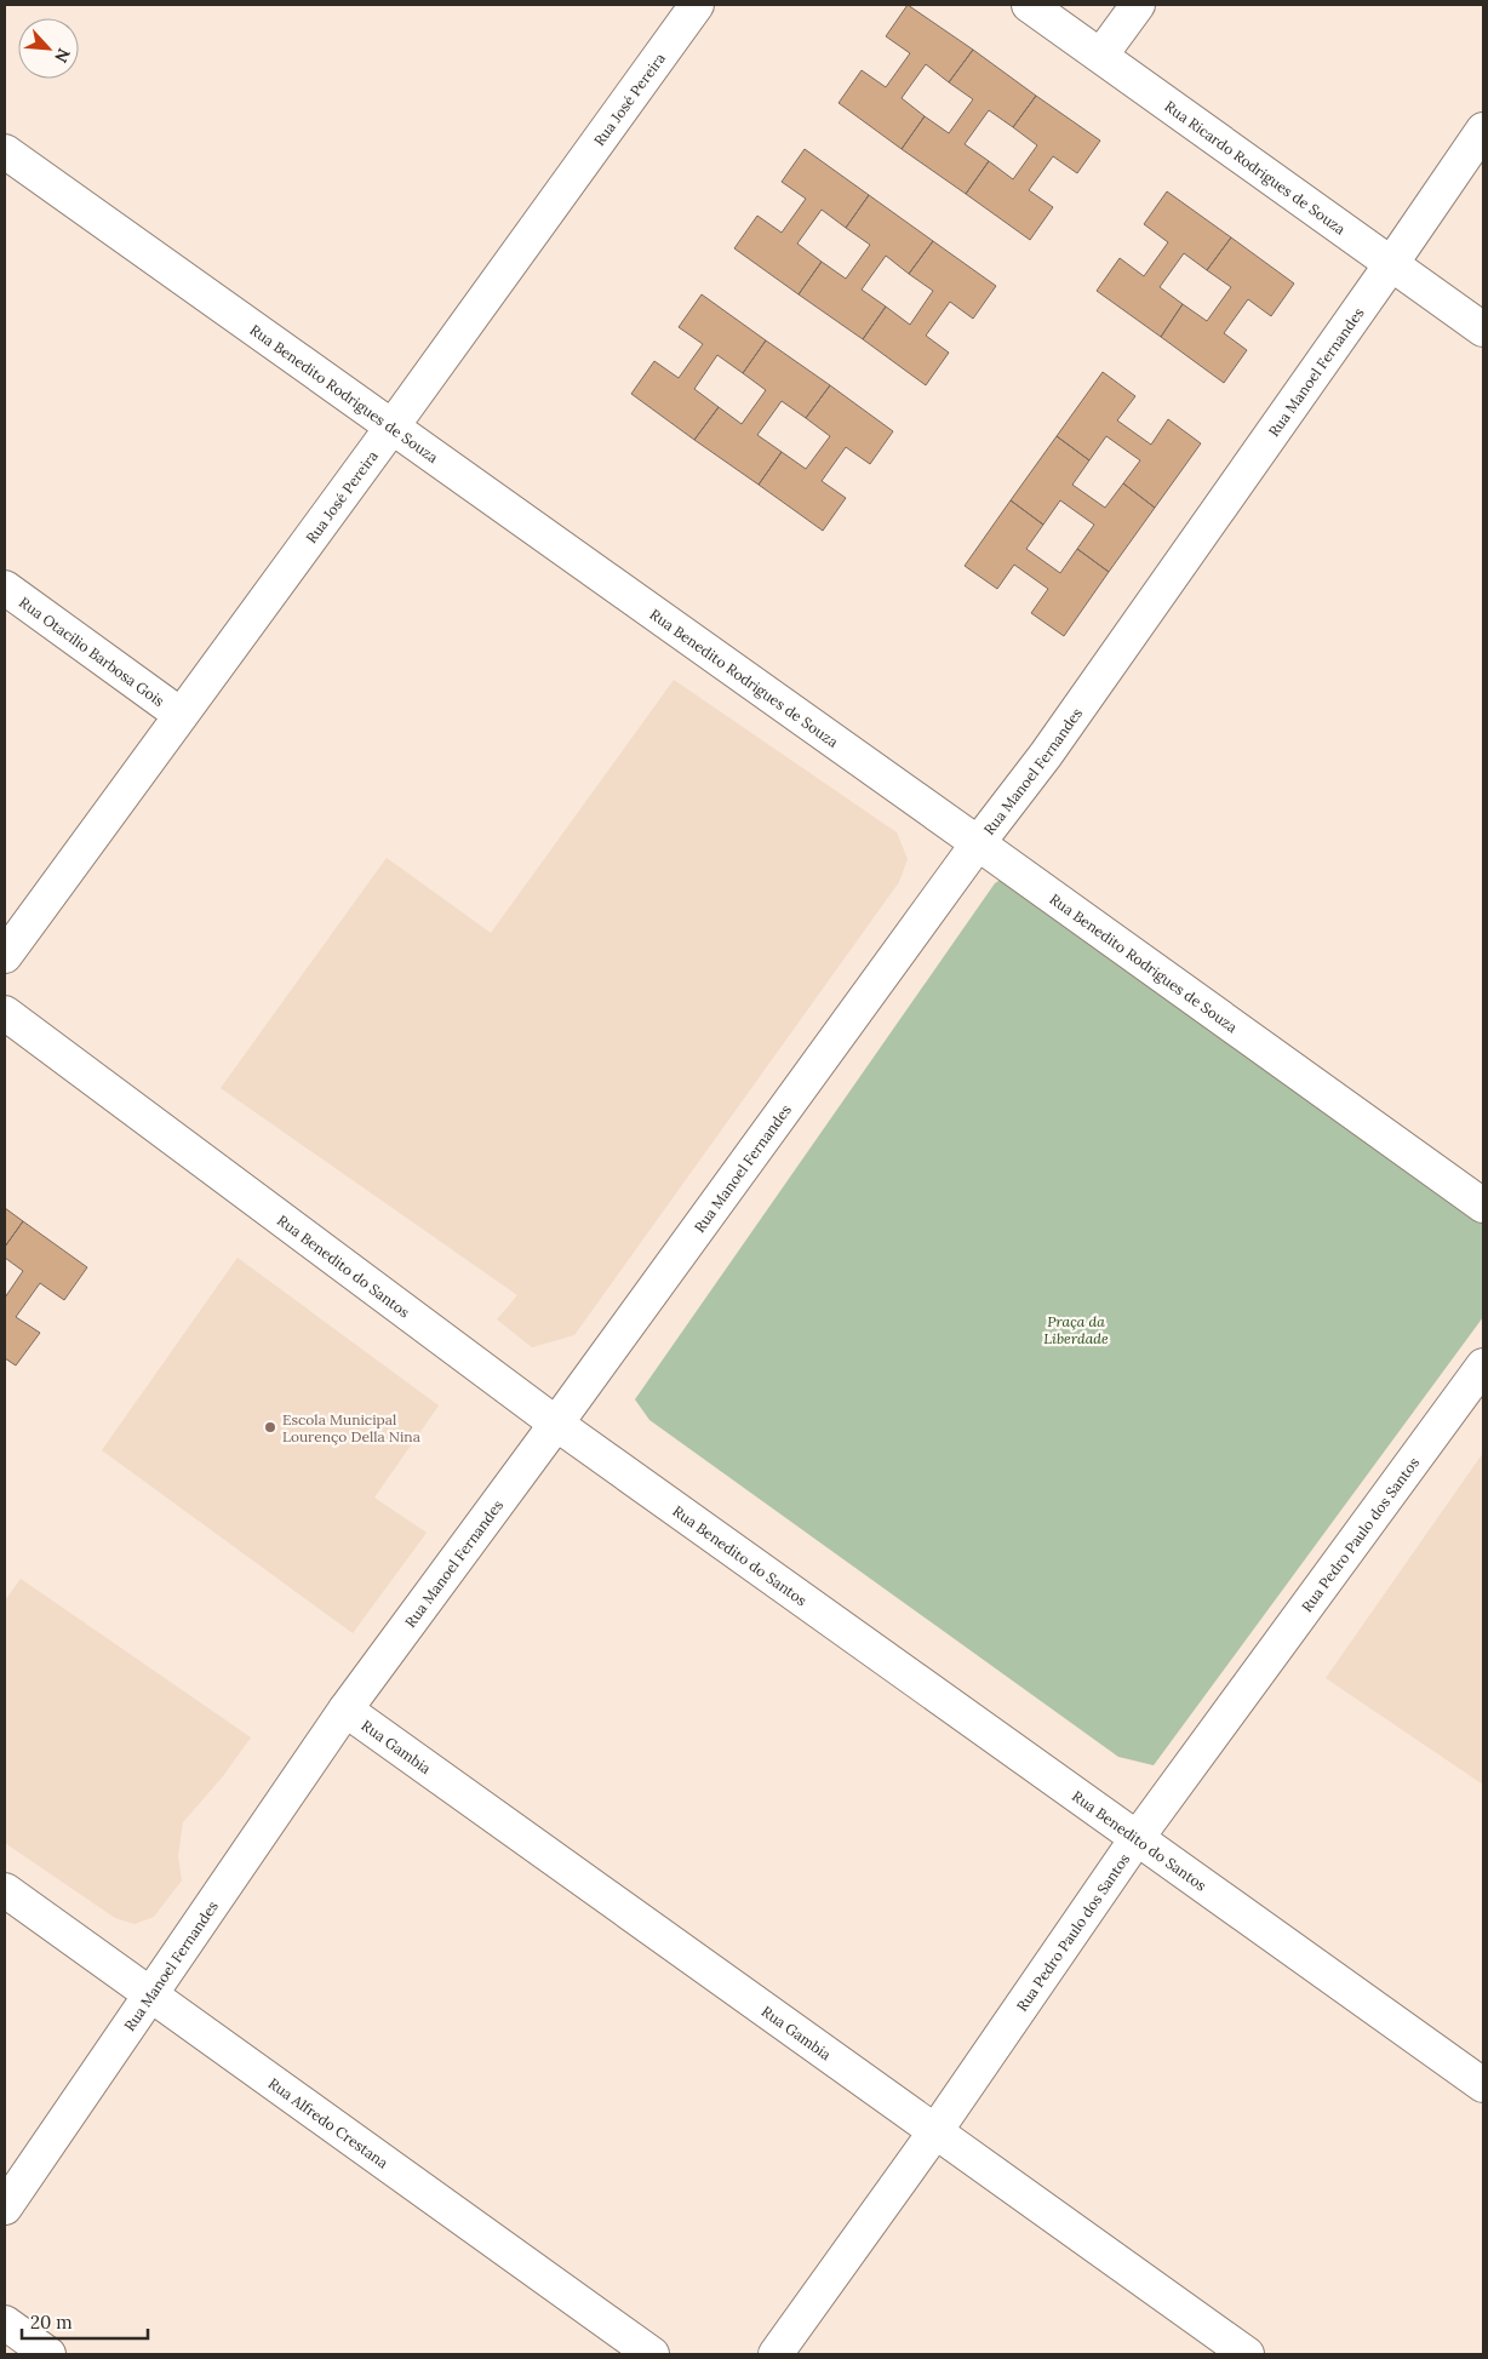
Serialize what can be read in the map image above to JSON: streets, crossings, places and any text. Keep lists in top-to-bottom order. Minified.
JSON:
{"streets":{"street":["Rua José Pereira","Rua Ricardo Rodrigues de Souza","Rua Manoel Fernandes","Rua Benedito Rodrigues de Souza","Rua Otacilio Barbosa Gois","Rua Benedito do Santos","Rua Pedro Paulo dos Santos","Rua Gambia","Rua Alfredo Crestana"]},"crossings":[["Rua José Pereira","Rua Benedito Rodrigues de Souza"],["Rua José Pereira","Rua Otacilio Barbosa Gois"],["Rua Ricardo Rodrigues de Souza","Rua Manoel Fernandes"],["Rua Manoel Fernandes","Rua Benedito Rodrigues de Souza"],["Rua Manoel Fernandes","Rua Benedito do Santos"],["Rua Manoel Fernandes","Rua Gambia"],["Rua Manoel Fernandes","Rua Alfredo Crestana"],["Rua Benedito do Santos","Rua Pedro Paulo dos Santos"],["Rua Pedro Paulo dos Santos","Rua Gambia"]],"parks":["Praça da Liberdade"],"places":["Escola Municipal Lourenço Della Nina"],"scale_bar":"20 m","north":"bottom right"}
